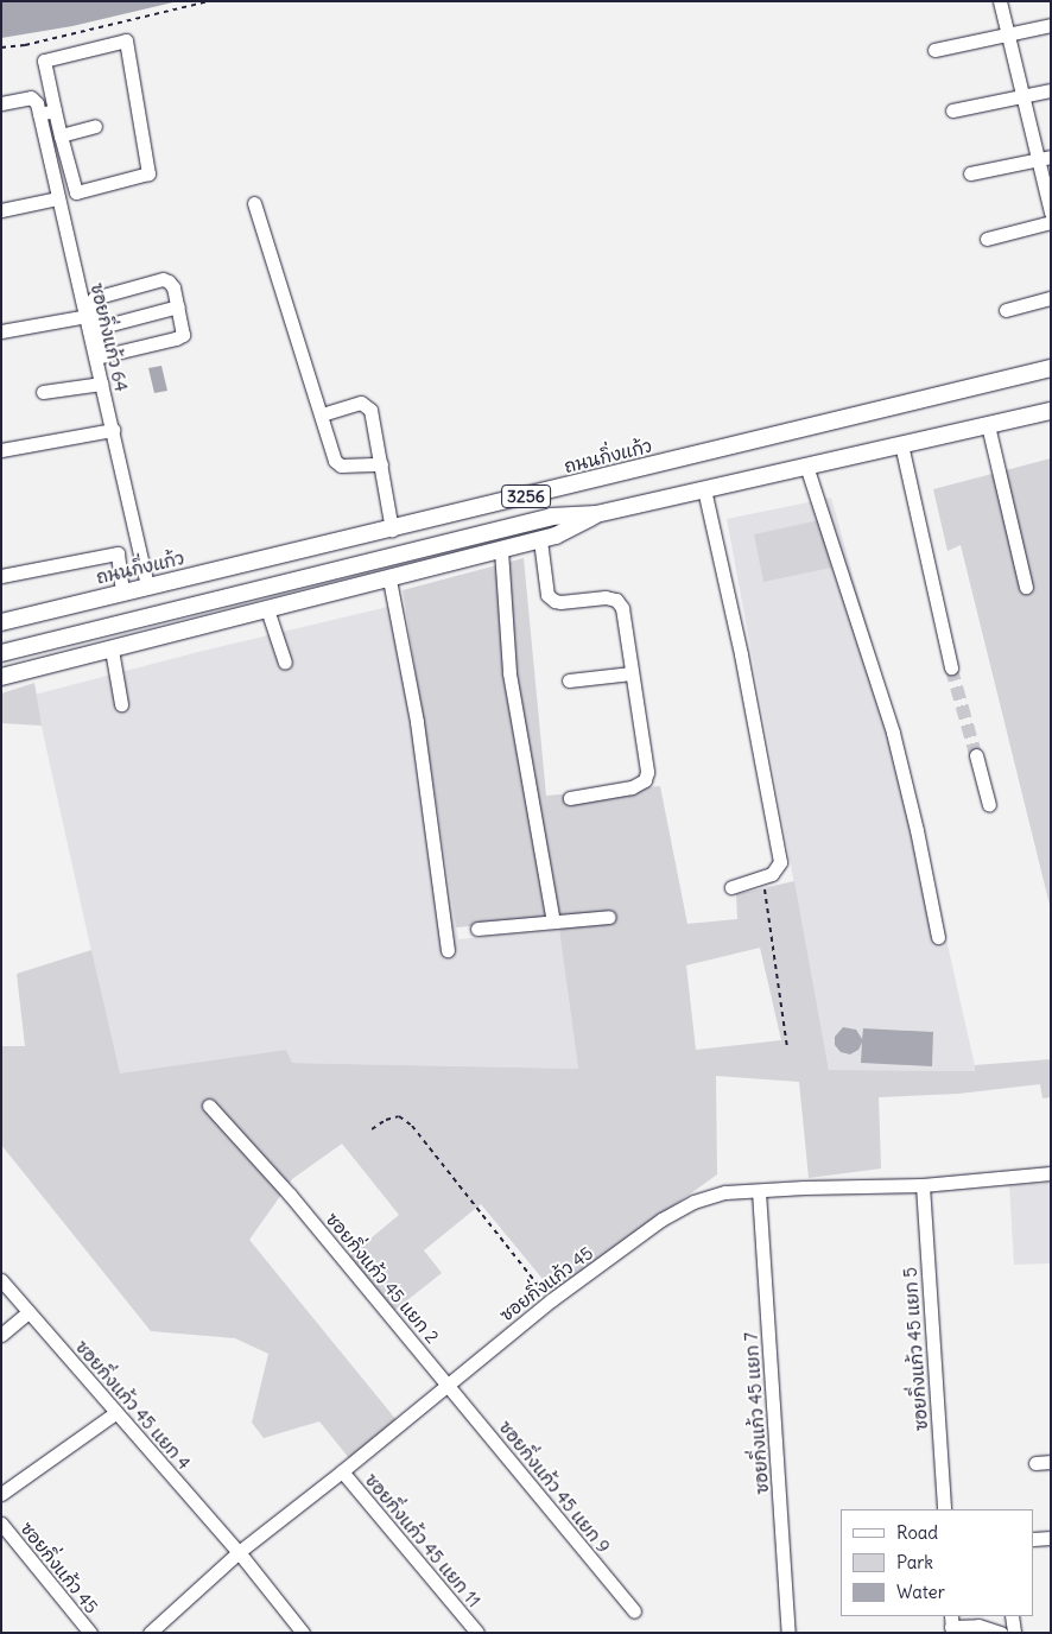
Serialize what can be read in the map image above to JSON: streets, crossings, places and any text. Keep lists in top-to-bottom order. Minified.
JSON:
{"streets":{"main road":["ถนนกิ่งแก้ว","3256"],"street":["ซอยกิ่งแก้ว 64","ซอยกิ่งแก้ว 45 แยก 2","ซอยกิ่งแก้ว 45","ซอยกิ่งแก้ว 45 แยก 5","ซอยกิ่งแก้ว 45 แยก 4","ซอยกิ่งแก้ว 45 แยก 7","ซอยกิ่งแก้ว 45 แยก 9","ซอยกิ่งแก้ว 45 แยก 11"]},"crossings":[["ซอยกิ่งแก้ว 64","ถนนกิ่งแก้ว"],["ซอยกิ่งแก้ว 45 แยก 2","ซอยกิ่งแก้ว 45"],["ซอยกิ่งแก้ว 45 แยก 2","ซอยกิ่งแก้ว 45 แยก 9"],["ซอยกิ่งแก้ว 45","ซอยกิ่งแก้ว 45 แยก 5"],["ซอยกิ่งแก้ว 45","ซอยกิ่งแก้ว 45 แยก 4"],["ซอยกิ่งแก้ว 45","ซอยกิ่งแก้ว 45 แยก 7"],["ซอยกิ่งแก้ว 45","ซอยกิ่งแก้ว 45 แยก 9"],["ซอยกิ่งแก้ว 45","ซอยกิ่งแก้ว 45 แยก 11"]],"legend":["Road","Park","Water"]}
